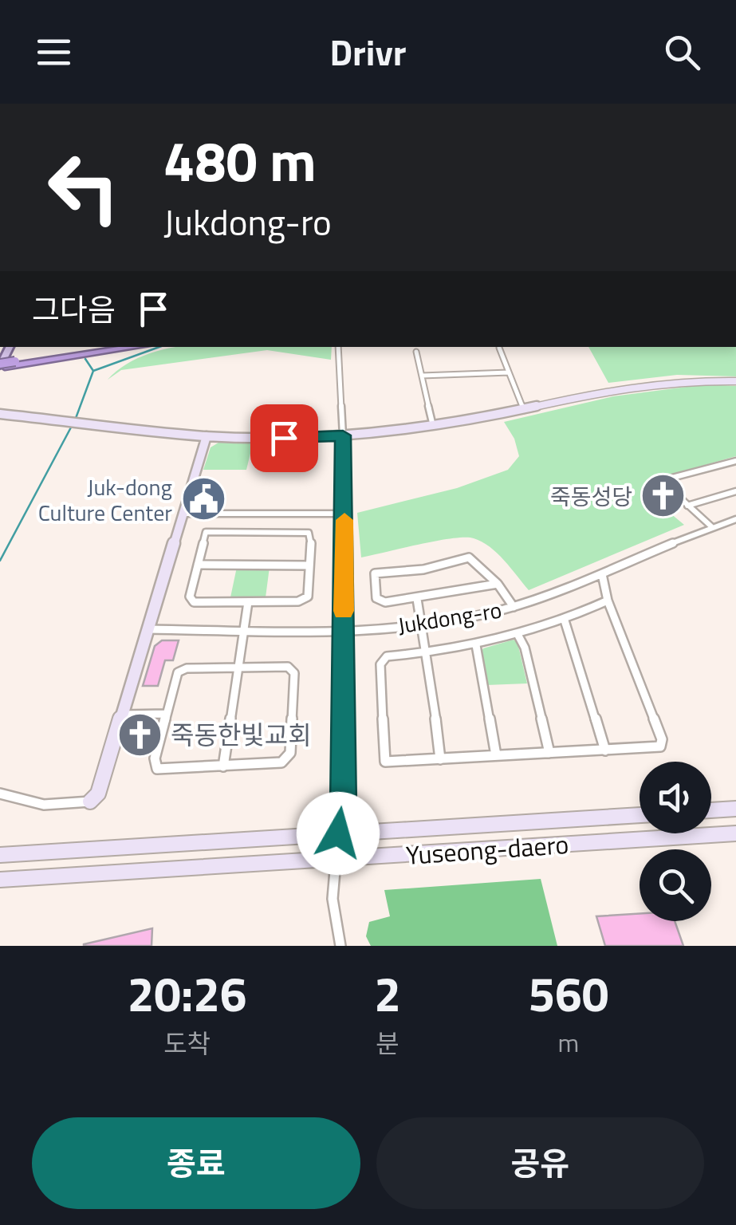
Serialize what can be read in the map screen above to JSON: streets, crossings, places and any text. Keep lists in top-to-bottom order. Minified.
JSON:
{"streets":{"street":["Jukdong-ro","Yuseong-daero"]},"places":{"church":["죽동성당","죽동한빛교회"],"public building":["Juk-dong Culture Center"]},"page":{"header":"Drivr","turn":["480 m","Jukdong-ro"],"then":"그다음","eta":["20:26","도착","2","분","560","m"],"buttons":["종료","공유"]}}
